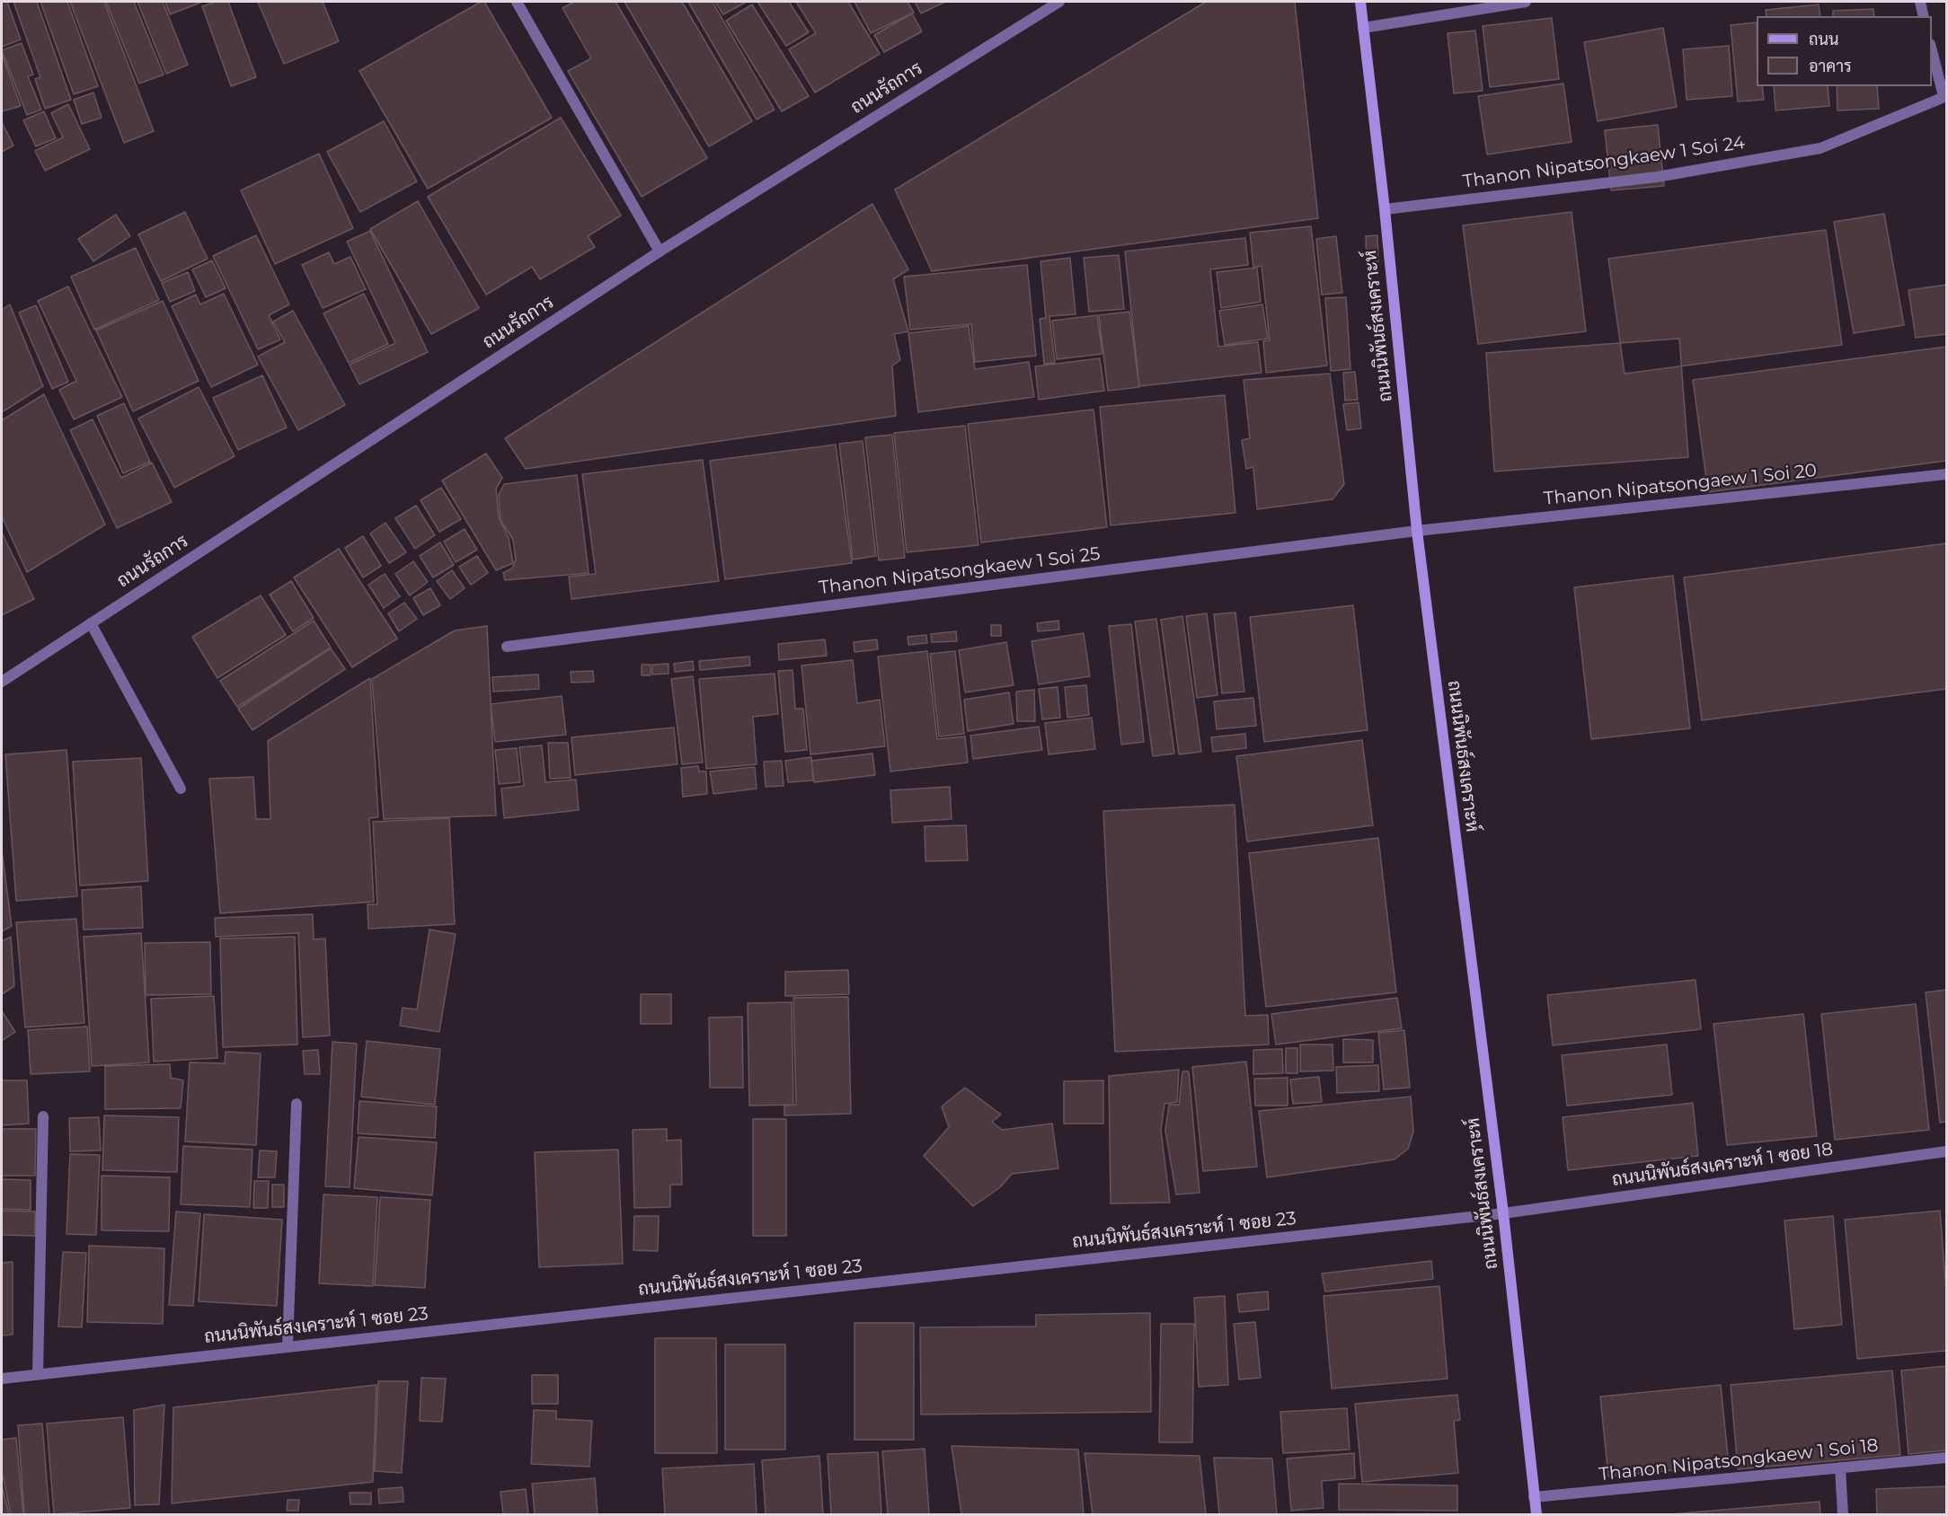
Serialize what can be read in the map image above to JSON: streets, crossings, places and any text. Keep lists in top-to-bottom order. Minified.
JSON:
{"streets":{"main road":["ถนนนิพันธ์สงเคราะห์"],"street":["ถนนรัถการ","Thanon Nipatsongkaew 1 Soi 24","Thanon Nipatsongaew 1 Soi 20","Thanon Nipatsongkaew 1 Soi 25","ถนนนิพันธ์สงเคราะห์ 1 ซอย 18","ถนนนิพันธ์สงเคราะห์ 1 ซอย 23","Thanon Nipatsongkaew 1 Soi 18"]},"crossings":[["Thanon Nipatsongkaew 1 Soi 24","ถนนนิพันธ์สงเคราะห์"],["ถนนนิพันธ์สงเคราะห์","Thanon Nipatsongaew 1 Soi 20"],["ถนนนิพันธ์สงเคราะห์","Thanon Nipatsongkaew 1 Soi 25"],["ถนนนิพันธ์สงเคราะห์","ถนนนิพันธ์สงเคราะห์ 1 ซอย 18"],["ถนนนิพันธ์สงเคราะห์","ถนนนิพันธ์สงเคราะห์ 1 ซอย 23"],["ถนนนิพันธ์สงเคราะห์","Thanon Nipatsongkaew 1 Soi 18"],["Thanon Nipatsongaew 1 Soi 20","Thanon Nipatsongkaew 1 Soi 25"],["ถนนนิพันธ์สงเคราะห์ 1 ซอย 18","ถนนนิพันธ์สงเคราะห์ 1 ซอย 23"]],"legend":["ถนน","อาคาร"]}
